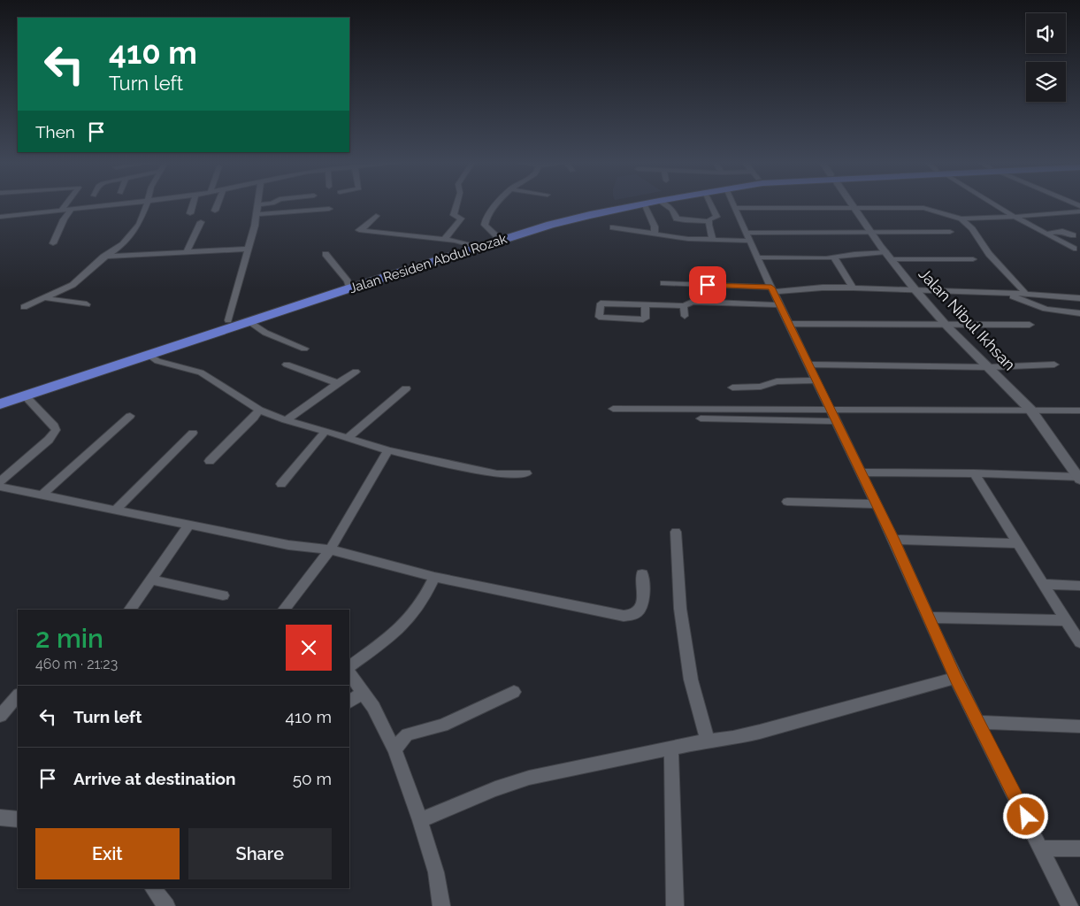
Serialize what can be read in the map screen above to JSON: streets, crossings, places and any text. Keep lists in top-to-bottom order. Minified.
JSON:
{"streets":{"highway":["Jalan Residen Abdul Rozak"],"street":["Jalan Nibul Ikhsan"]},"page":{"turn":["410 m","Turn left"],"then":"Then","heading":["2 min","460 m · 21:23"],"list":[{"name":"Turn left","value":"410 m"},{"name":"Arrive at destination","value":"50 m"}],"buttons":["Exit","Share"]}}
